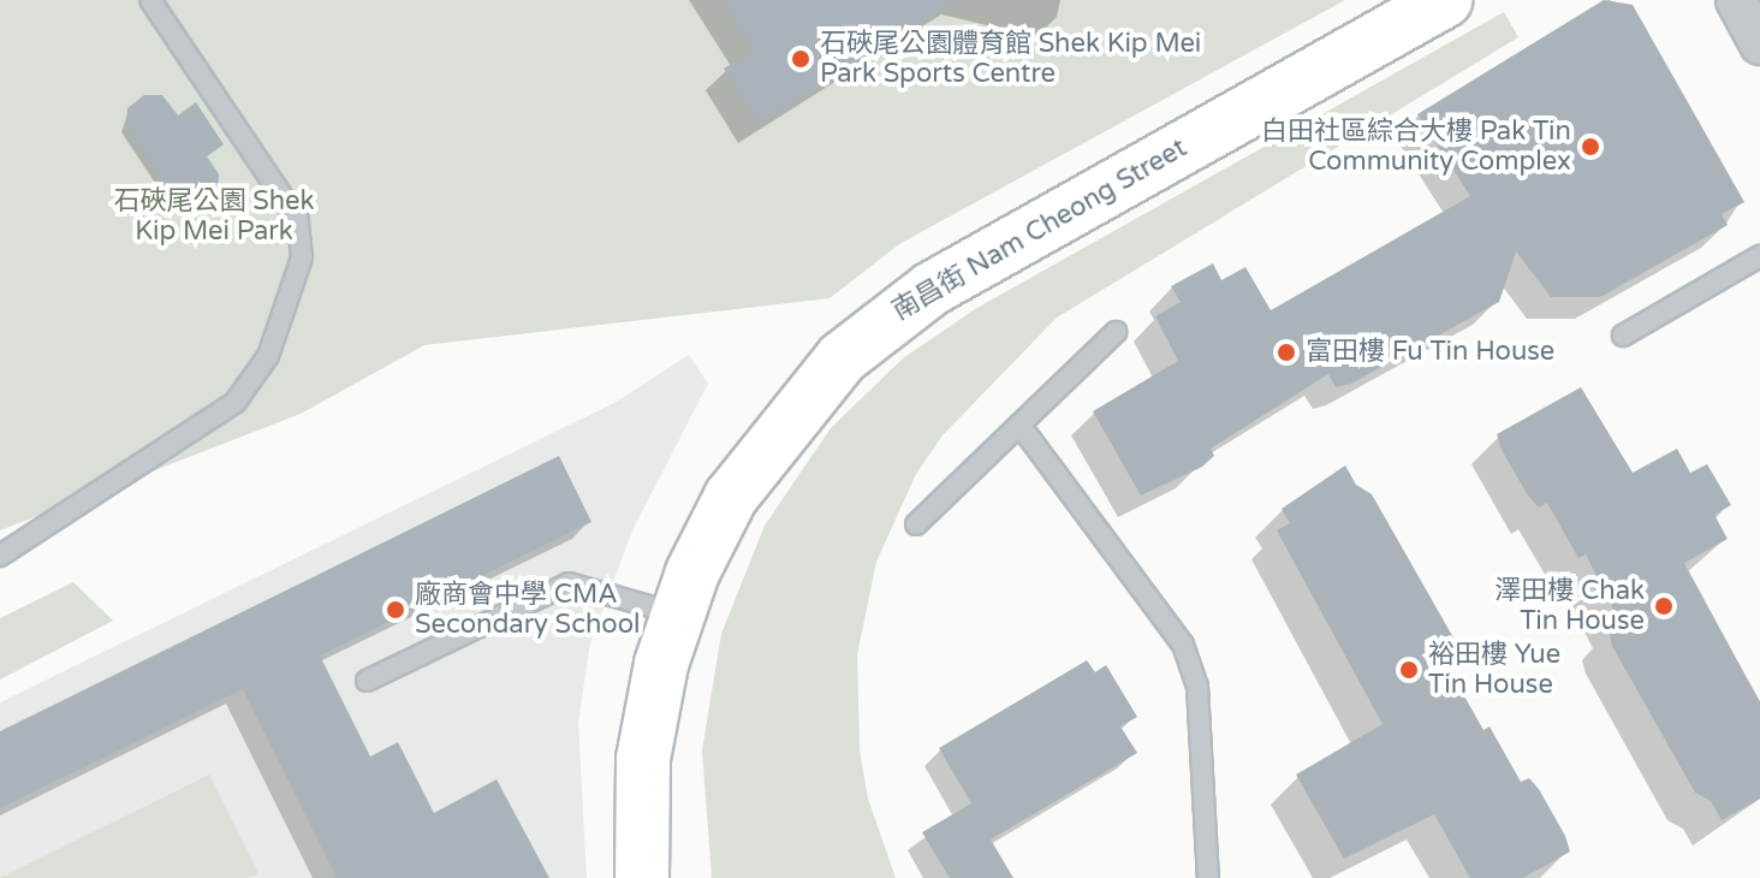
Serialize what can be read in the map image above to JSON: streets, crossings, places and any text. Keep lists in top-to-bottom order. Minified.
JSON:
{"streets":{"main road":["南昌街 Nam Cheong Street"]},"parks":["石硤尾公園 Shek Kip Mei Park"],"places":["石硤尾公園體育館 Shek Kip Mei Park Sports Centre","白田社區綜合大樓 Pak Tin Community Complex","富田樓 Fu Tin House","澤田樓 Chak Tin House","廠商會中學 CMA Secondary School","裕田樓 Yue Tin House"]}
